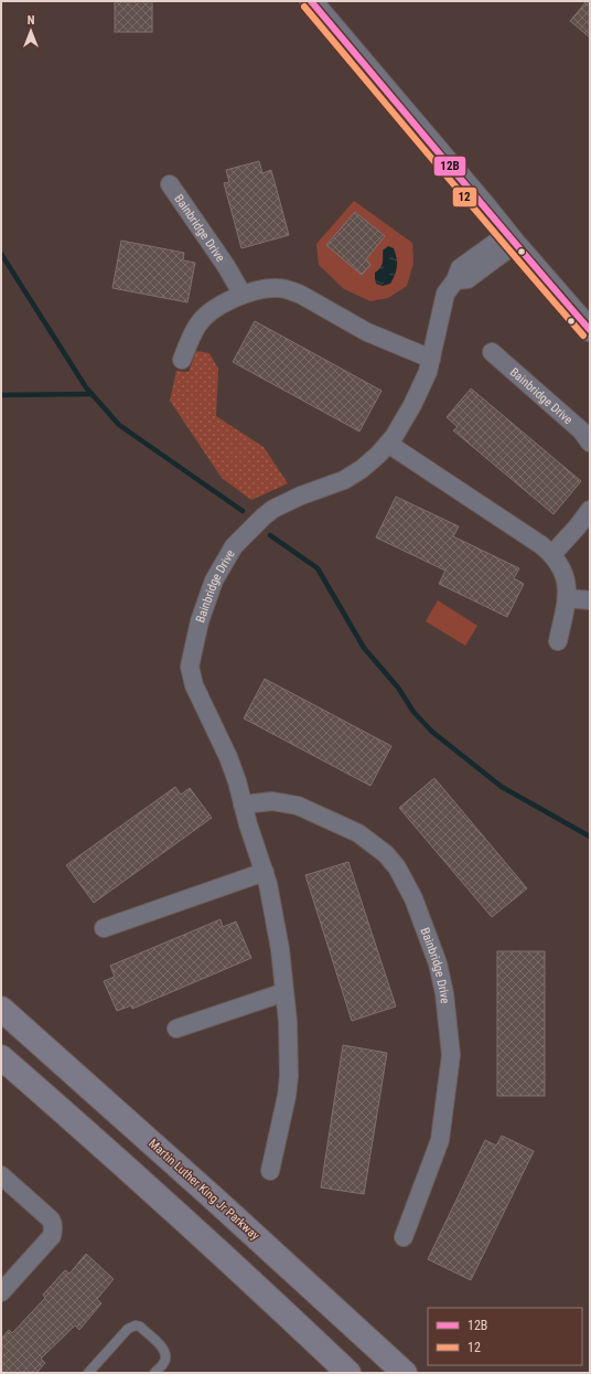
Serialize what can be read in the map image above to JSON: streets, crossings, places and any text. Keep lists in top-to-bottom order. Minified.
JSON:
{"streets":{"main road":["Martin Luther King Jr Parkway"],"street":["Bainbridge Drive"]},"lines":["transit line 12B","transit line 12"],"legend":["12B","12"],"north":"top"}
